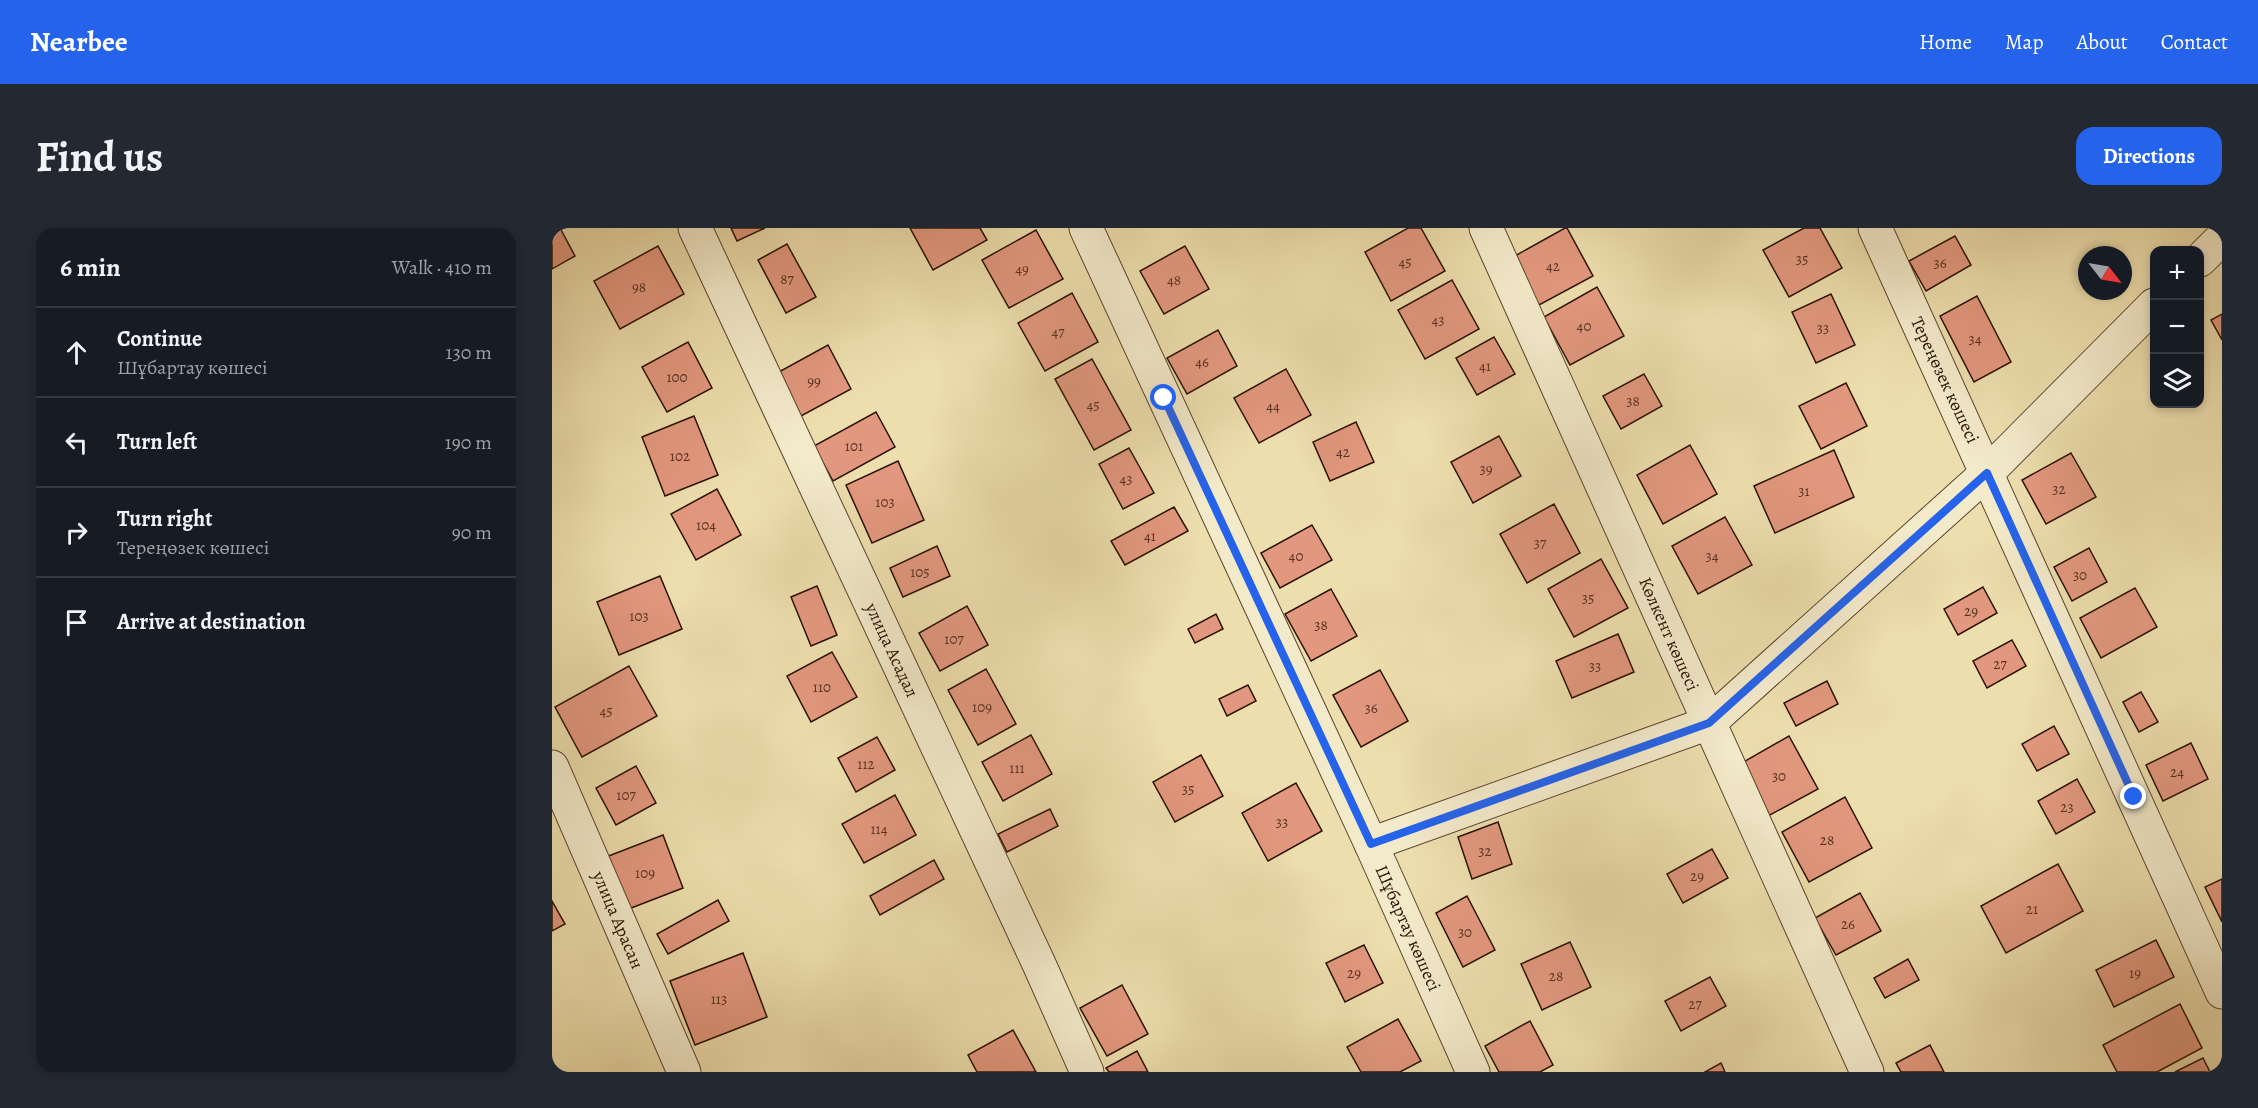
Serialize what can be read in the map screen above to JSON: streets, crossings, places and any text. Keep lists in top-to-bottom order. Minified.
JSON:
{"streets":{"street":["Тереңөзек көшесі","Көлкент көшесі","улица Асадал","улица Арасан","Шұбартау көшесі"]},"house_numbers":["35","45","36","42","49","87","48","98","43","40","33","47","34","46","41","100","99","38","45","44","101","42","102","39","43","32","31","103","104","41","37","40","34","105","30","35","29","103","38","107","27","33","110","109","36","45","112","111","24","30","35","107","23","33","114","28","32","109","29","21","26","30","29","19","28","113","27"],"north":"bottom right","page":{"header":"Nearbee","nav":["Home","Map","About","Contact"],"buttons":"Directions","title":"Find us","heading":["6 min","Walk · 410 m"],"map_buttons":["+","−"],"list":[["Continue","Шұбартау көшесі","130 m"],["Turn left","190 m"],["Turn right","Тереңөзек көшесі","90 m"],"Arrive at destination"]}}
